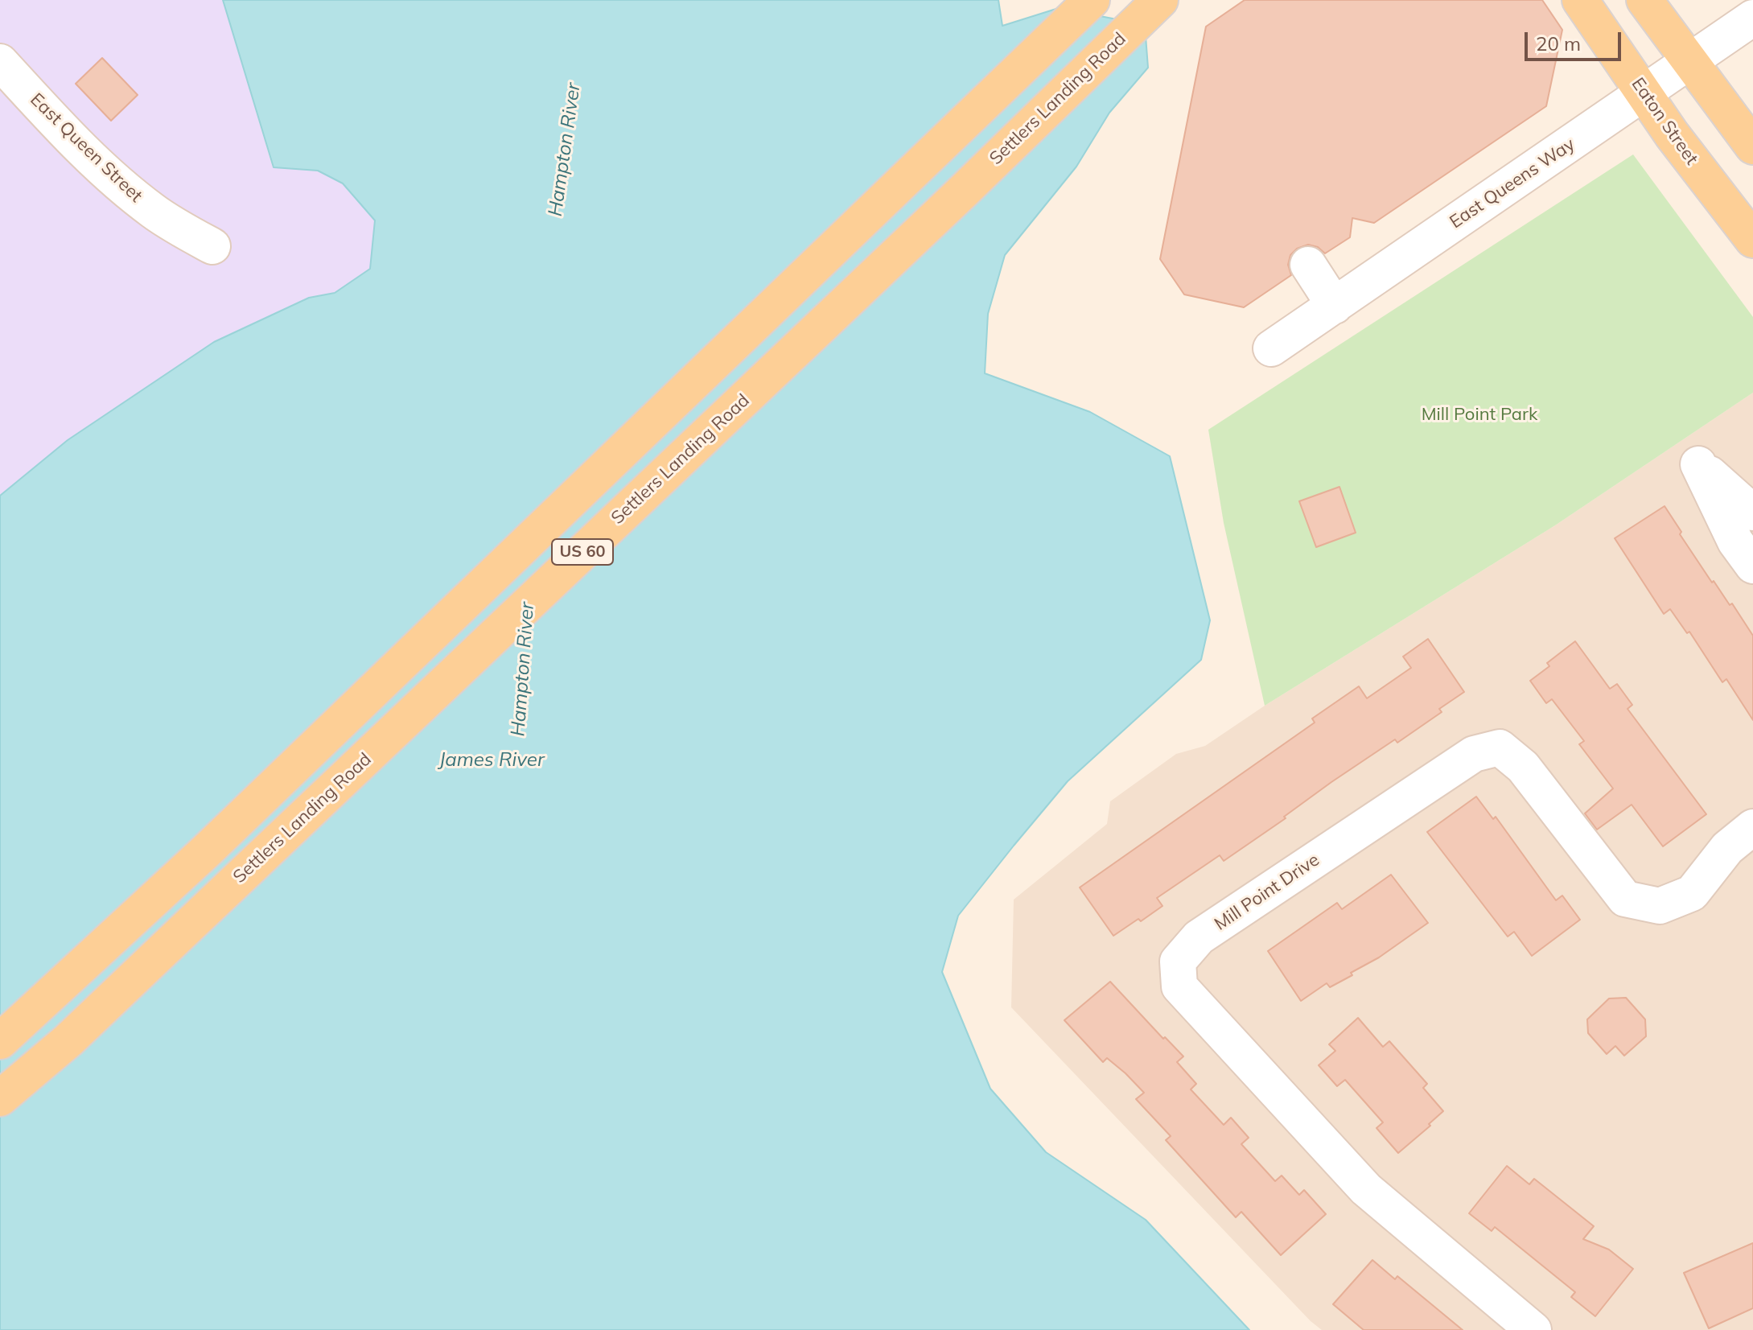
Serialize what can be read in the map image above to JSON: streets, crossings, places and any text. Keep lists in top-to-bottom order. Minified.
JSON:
{"streets":{"main road":["Settlers Landing Road","Eaton Street","US 60"],"street":["East Queen Street","East Queens Way","Mill Point Drive"]},"crossings":[["Eaton Street","East Queens Way"]],"water":["Hampton River","James River"],"parks":["Mill Point Park"],"scale_bar":"20 m"}
